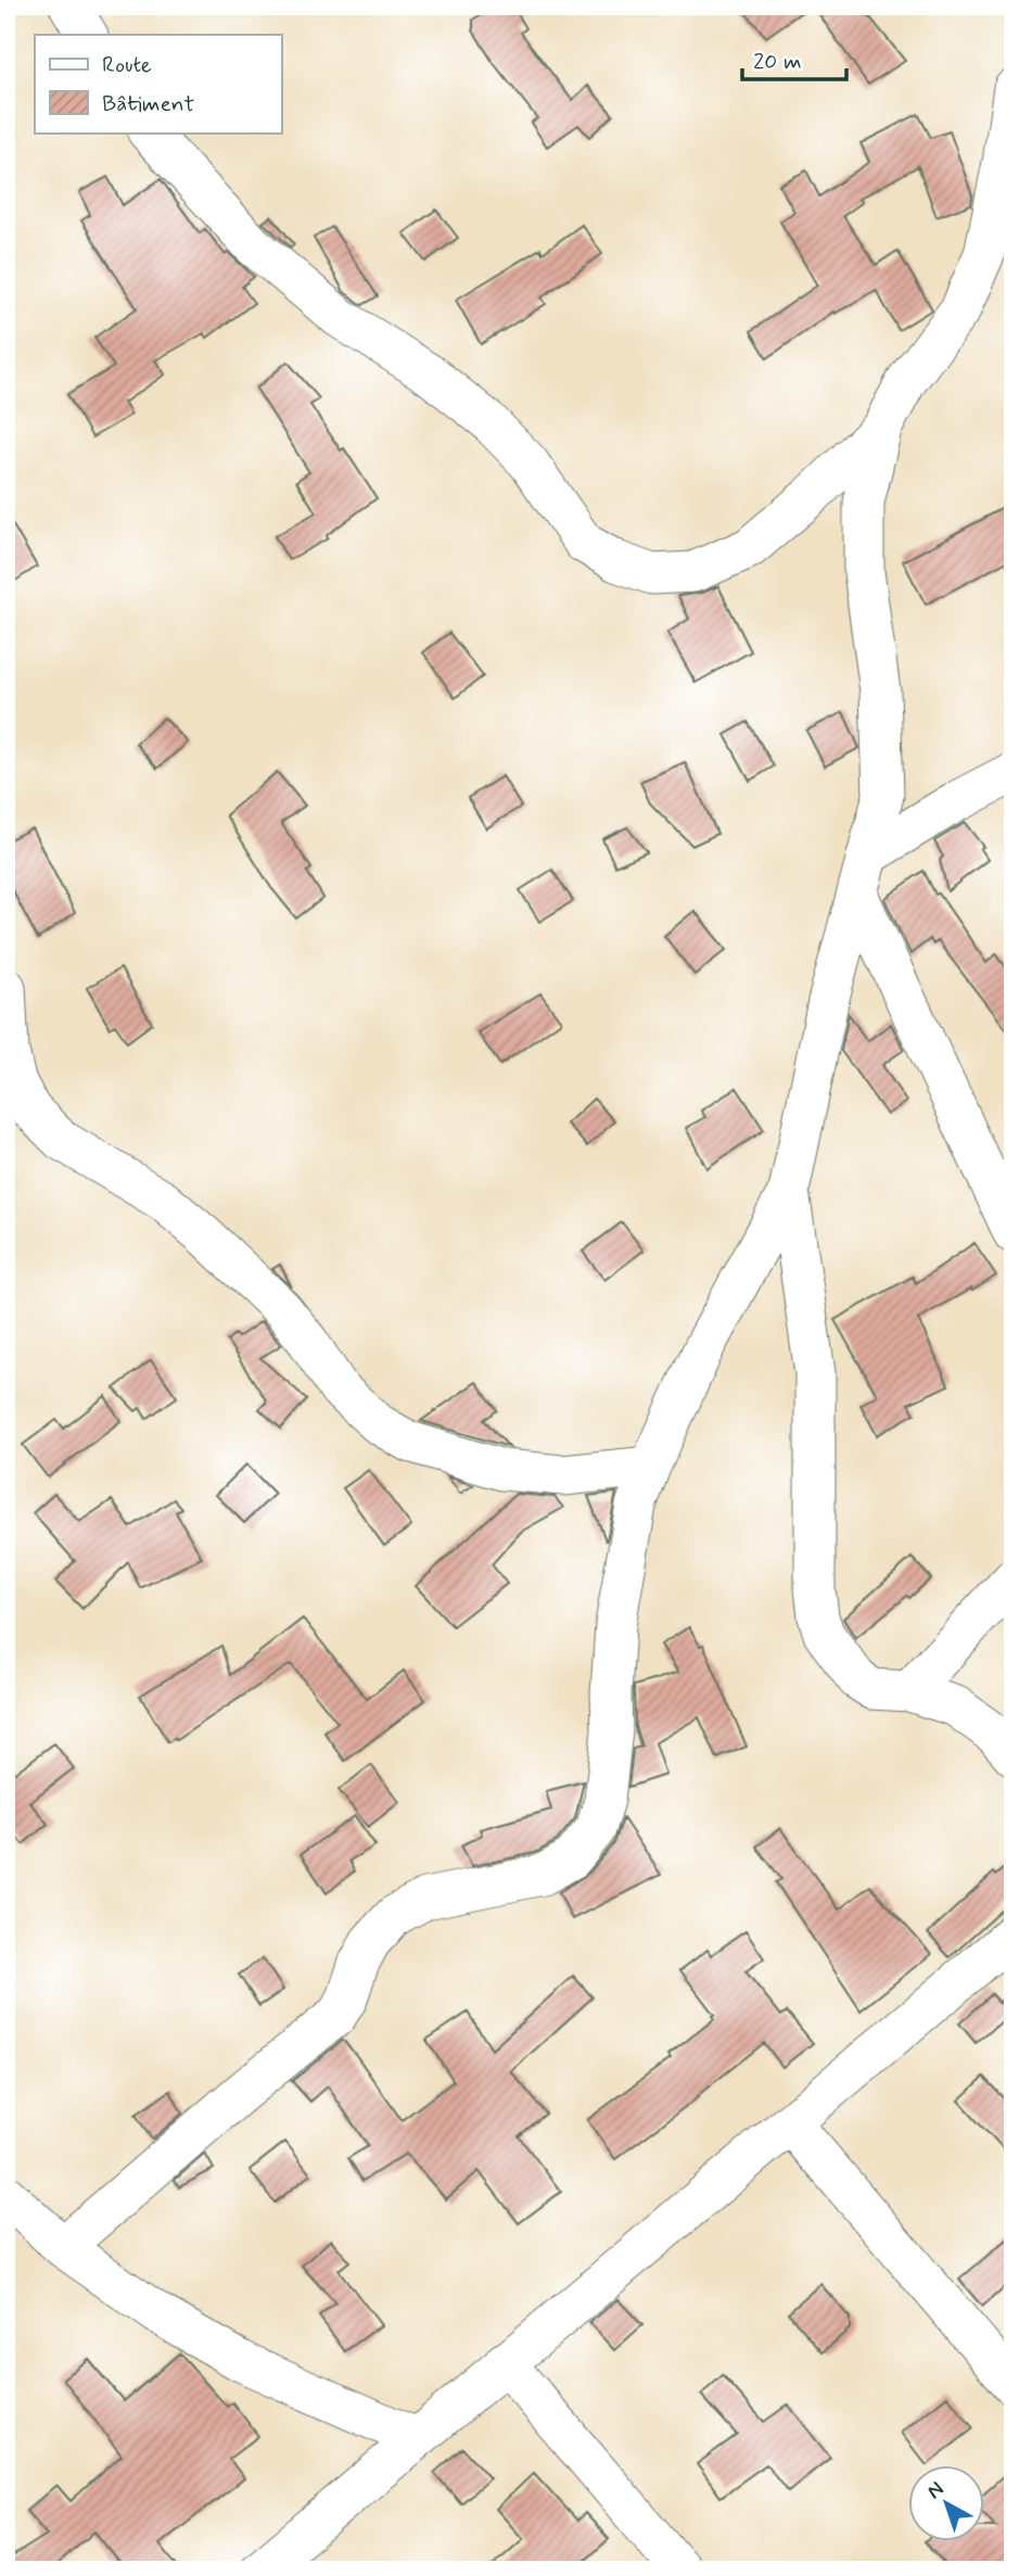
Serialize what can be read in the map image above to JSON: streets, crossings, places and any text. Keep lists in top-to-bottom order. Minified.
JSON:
{"legend":["Route","Bâtiment"],"scale_bar":"20 m","north":"top left"}
